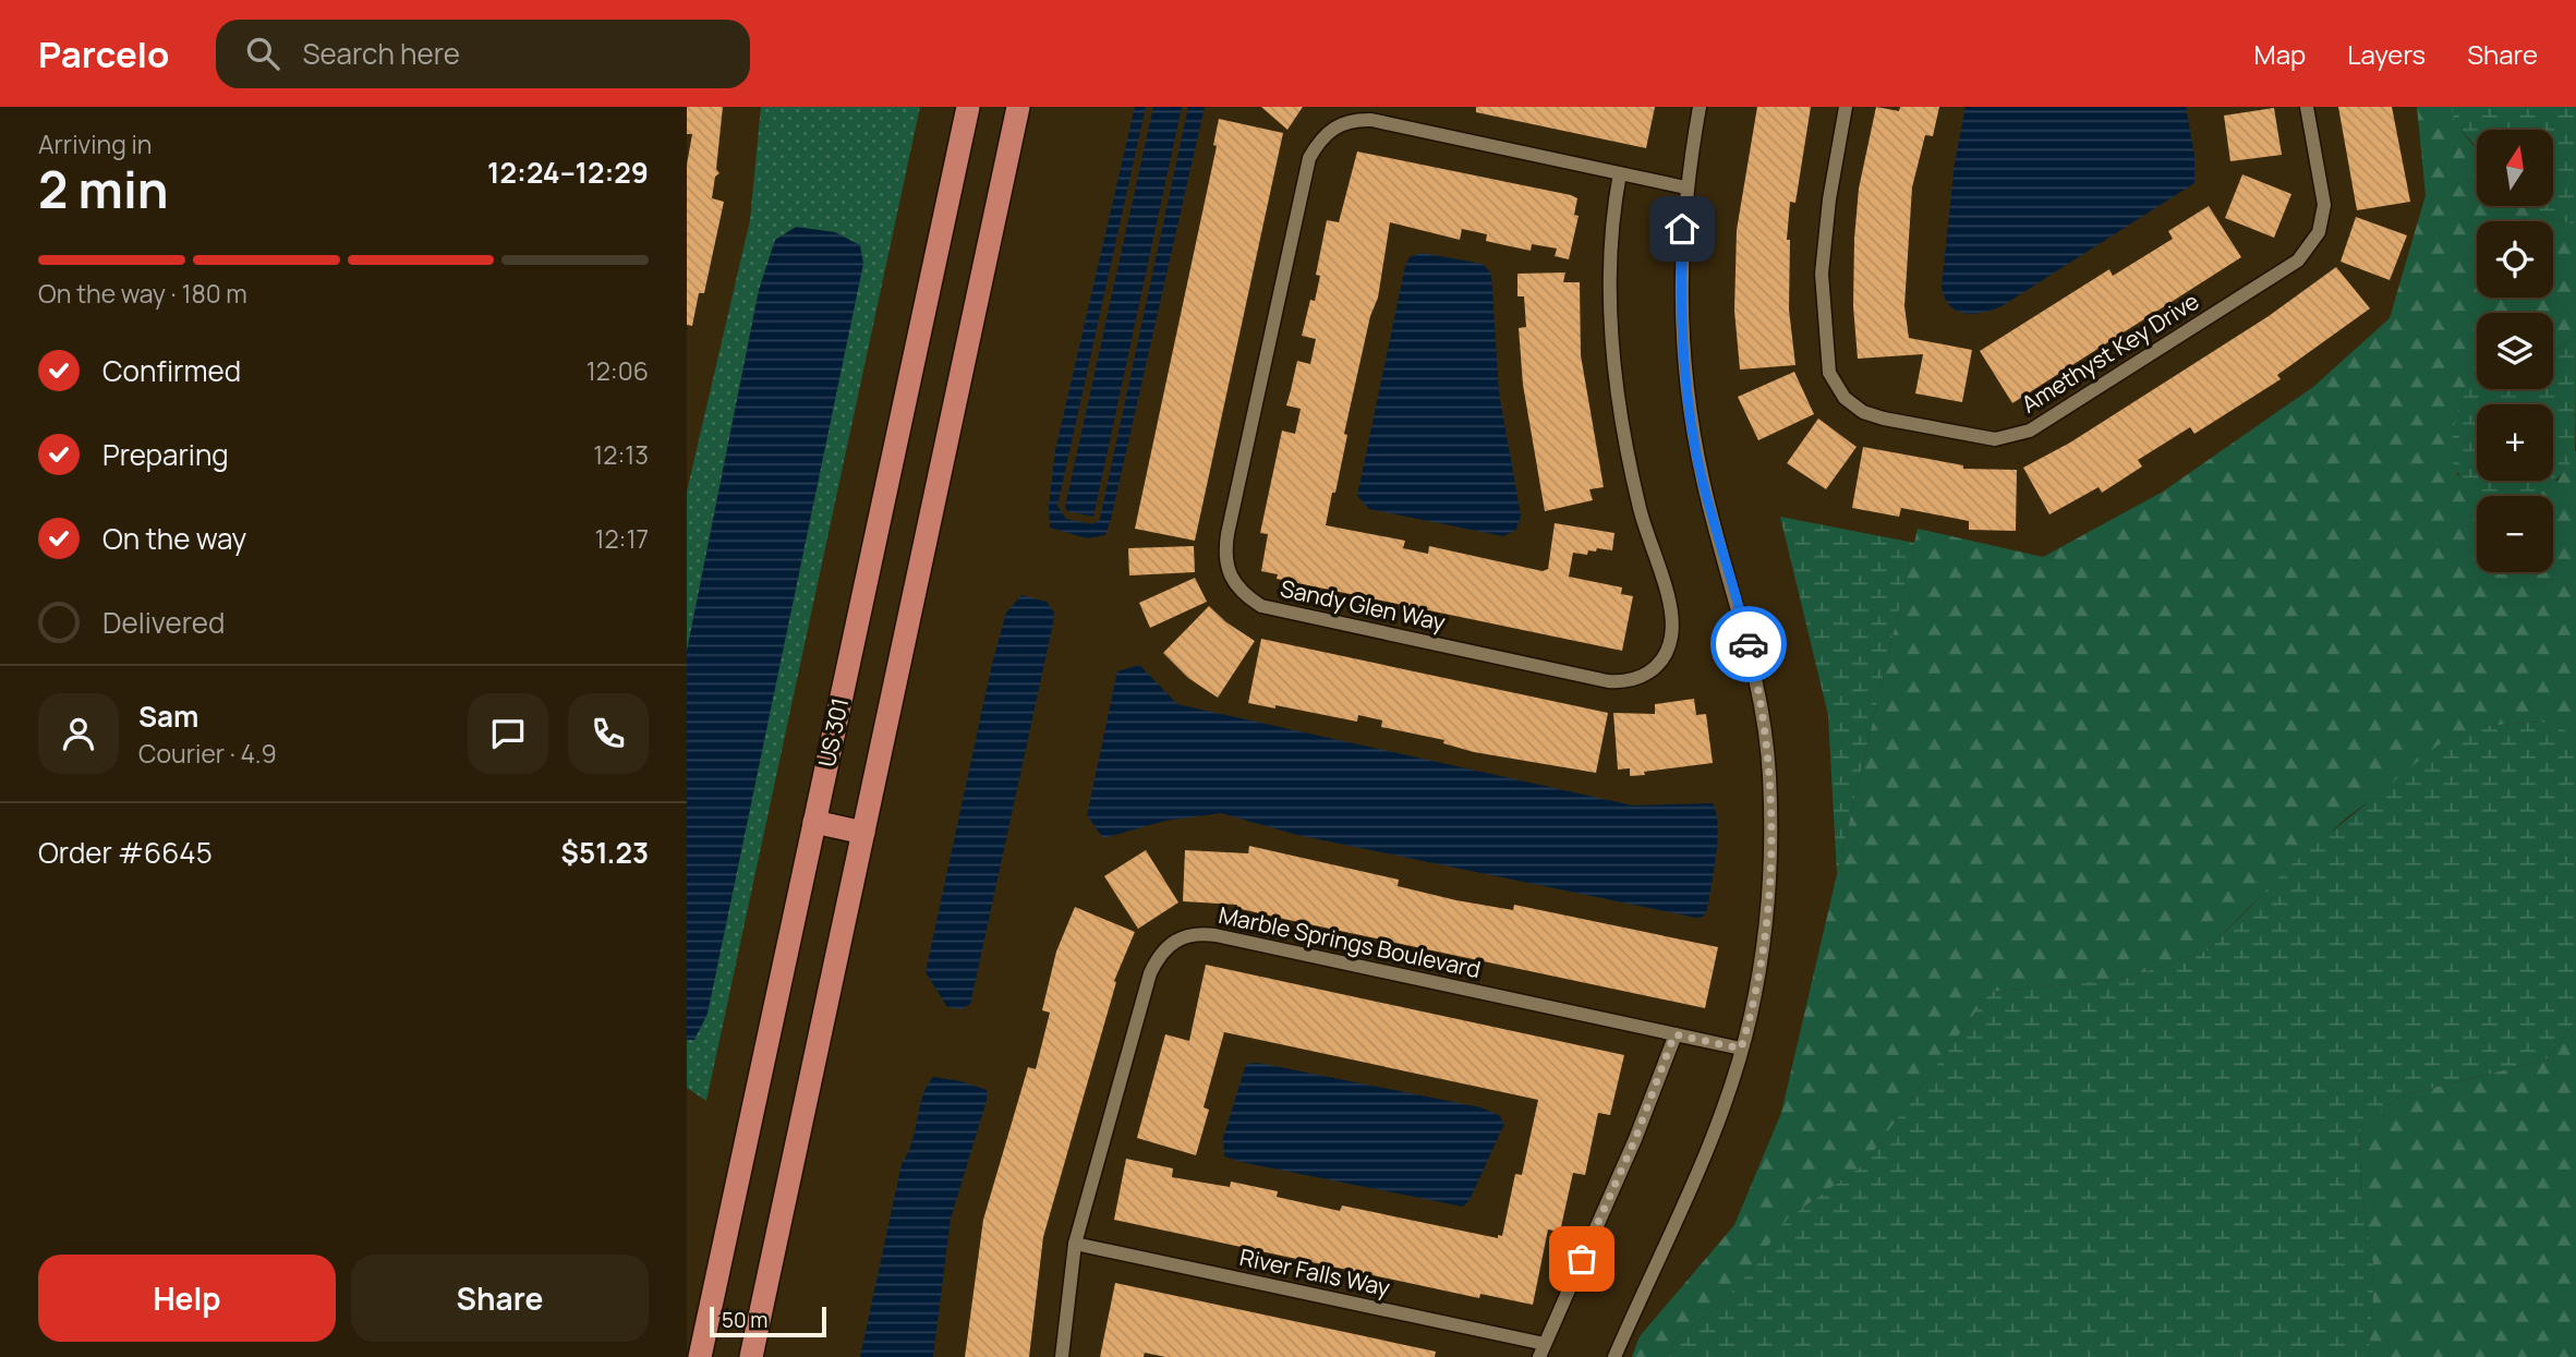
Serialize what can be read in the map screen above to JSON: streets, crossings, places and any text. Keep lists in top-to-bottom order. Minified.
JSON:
{"streets":{"main road":["US 301"],"street":["Amethyst Key Drive","Sandy Glen Way","Marble Springs Boulevard","River Falls Way"]},"crossings":[["Marble Springs Boulevard","River Falls Way"]],"scale_bar":"50 m","north":"top","page":{"header":"Parcelo","search":"Search here","nav":["Map","Layers","Share"],"heading":["2 min","Arriving in","12:24–12:29"],"panel":["Sam","Courier · 4.9","Order #6645","$51.23"],"map_buttons":["+","−"],"bar":"On the way · 180 m","list":[["Confirmed","12:06"],["Preparing","12:13"],["On the way","12:17"],"Delivered"],"buttons":["Help","Share"],"scale":"50 m"}}
